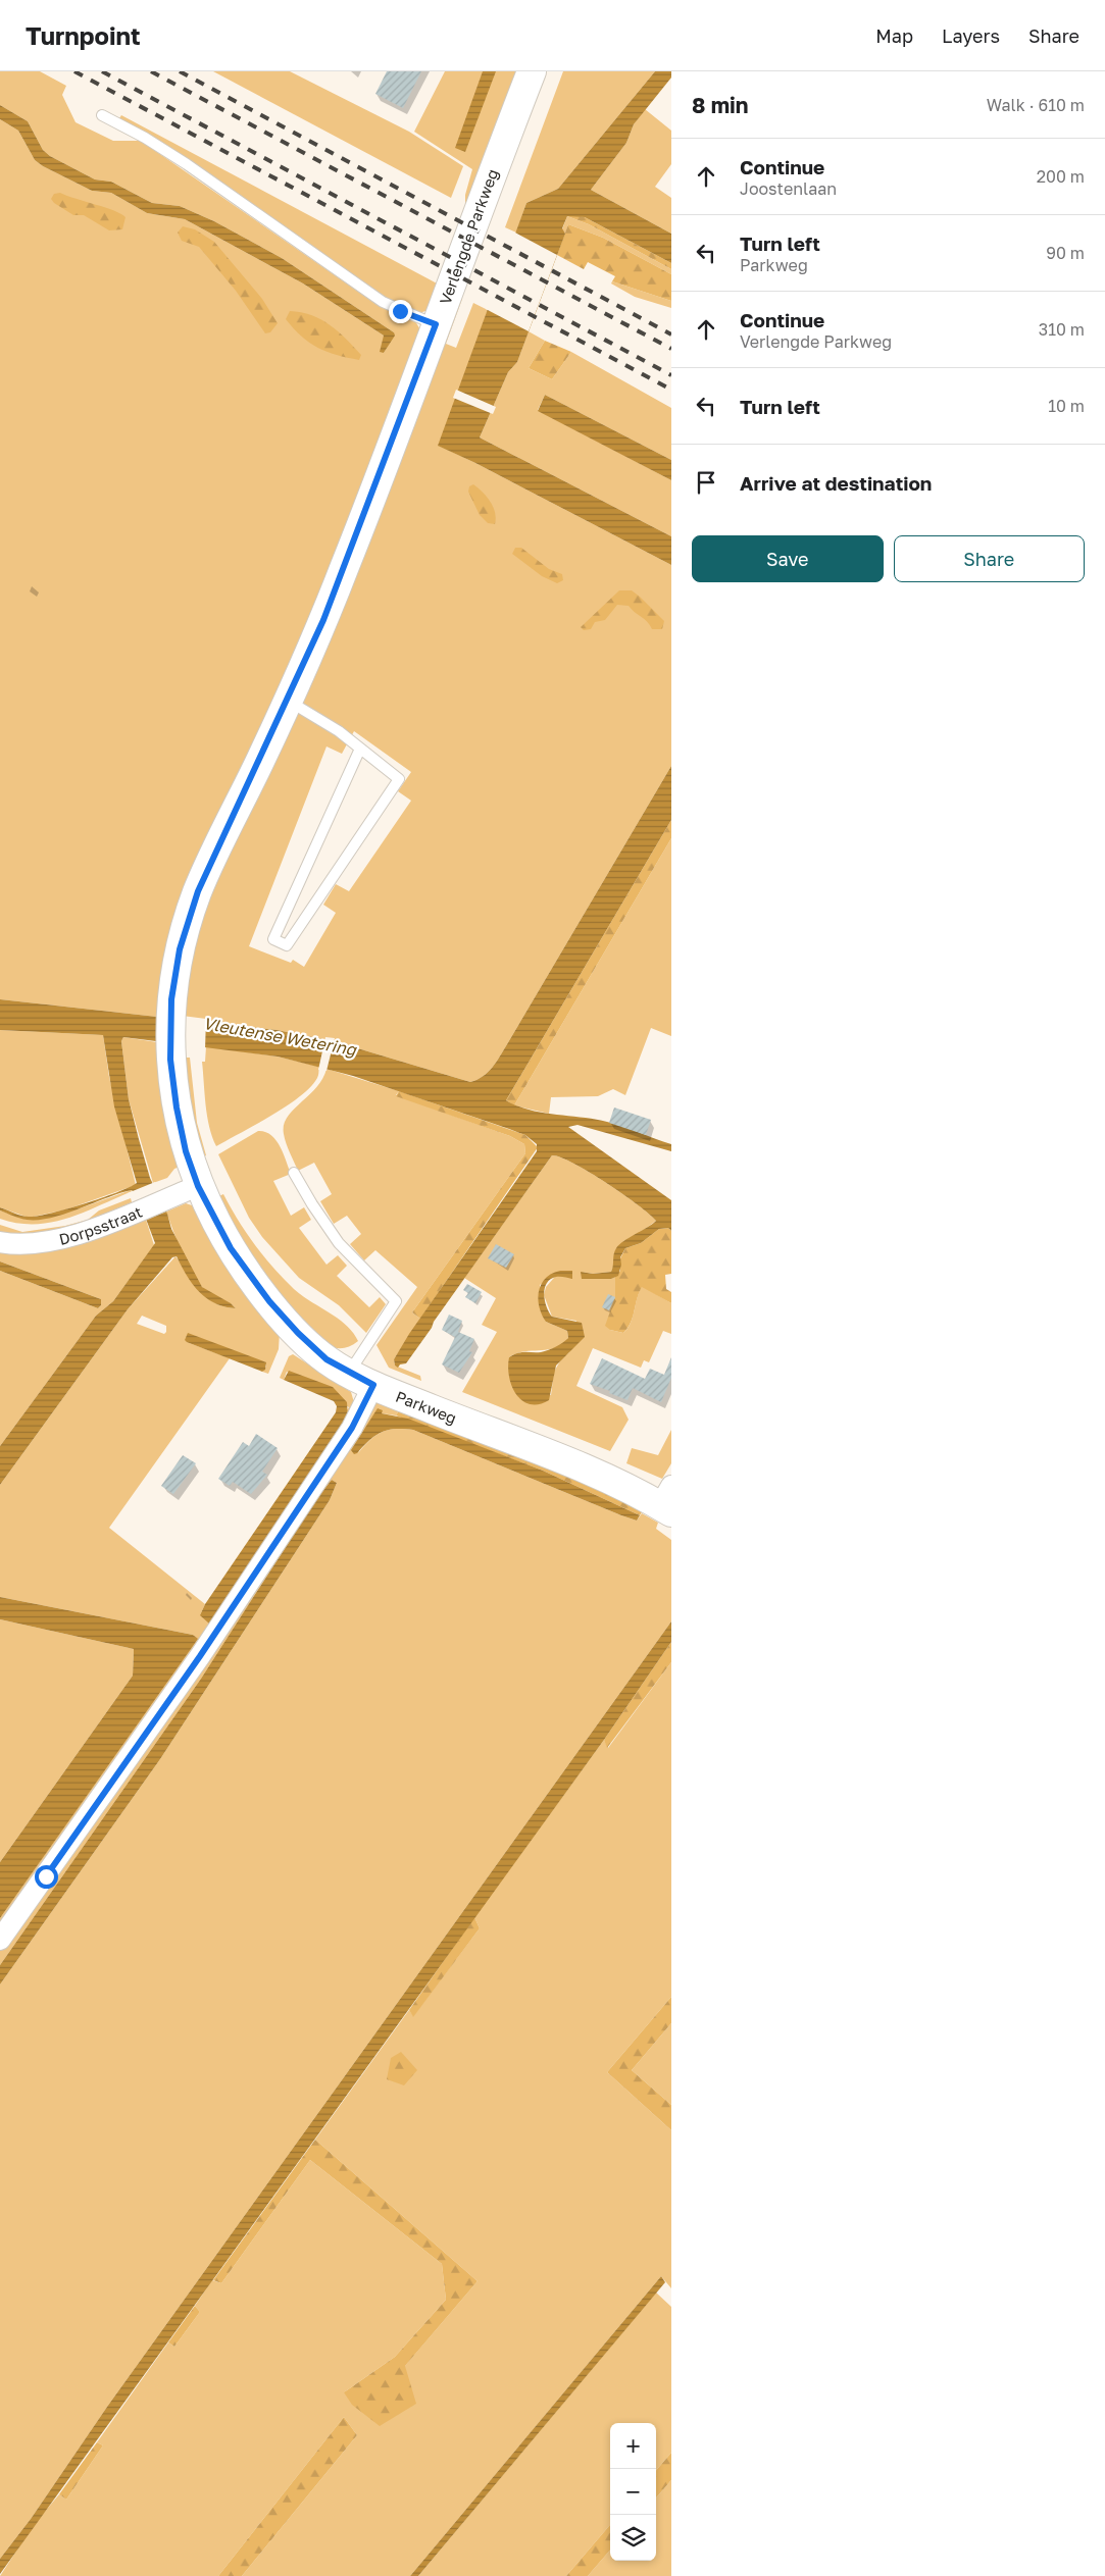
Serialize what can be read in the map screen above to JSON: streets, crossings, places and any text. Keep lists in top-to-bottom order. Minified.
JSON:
{"streets":{"street":["Verlengde Parkweg","Dorpsstraat","Parkweg"]},"crossings":[["Verlengde Parkweg","Dorpsstraat"],["Verlengde Parkweg","Parkweg"],["Dorpsstraat","Parkweg"]],"water":["Vleutense Wetering"],"page":{"header":"Turnpoint","nav":["Map","Layers","Share"],"heading":["8 min","Walk · 610 m"],"list":[["Continue","Joostenlaan","200 m"],["Turn left","Parkweg","90 m"],["Continue","Verlengde Parkweg","310 m"],["Turn left","10 m"],"Arrive at destination"],"buttons":["Save","Share"],"map_buttons":["+","−"]}}
